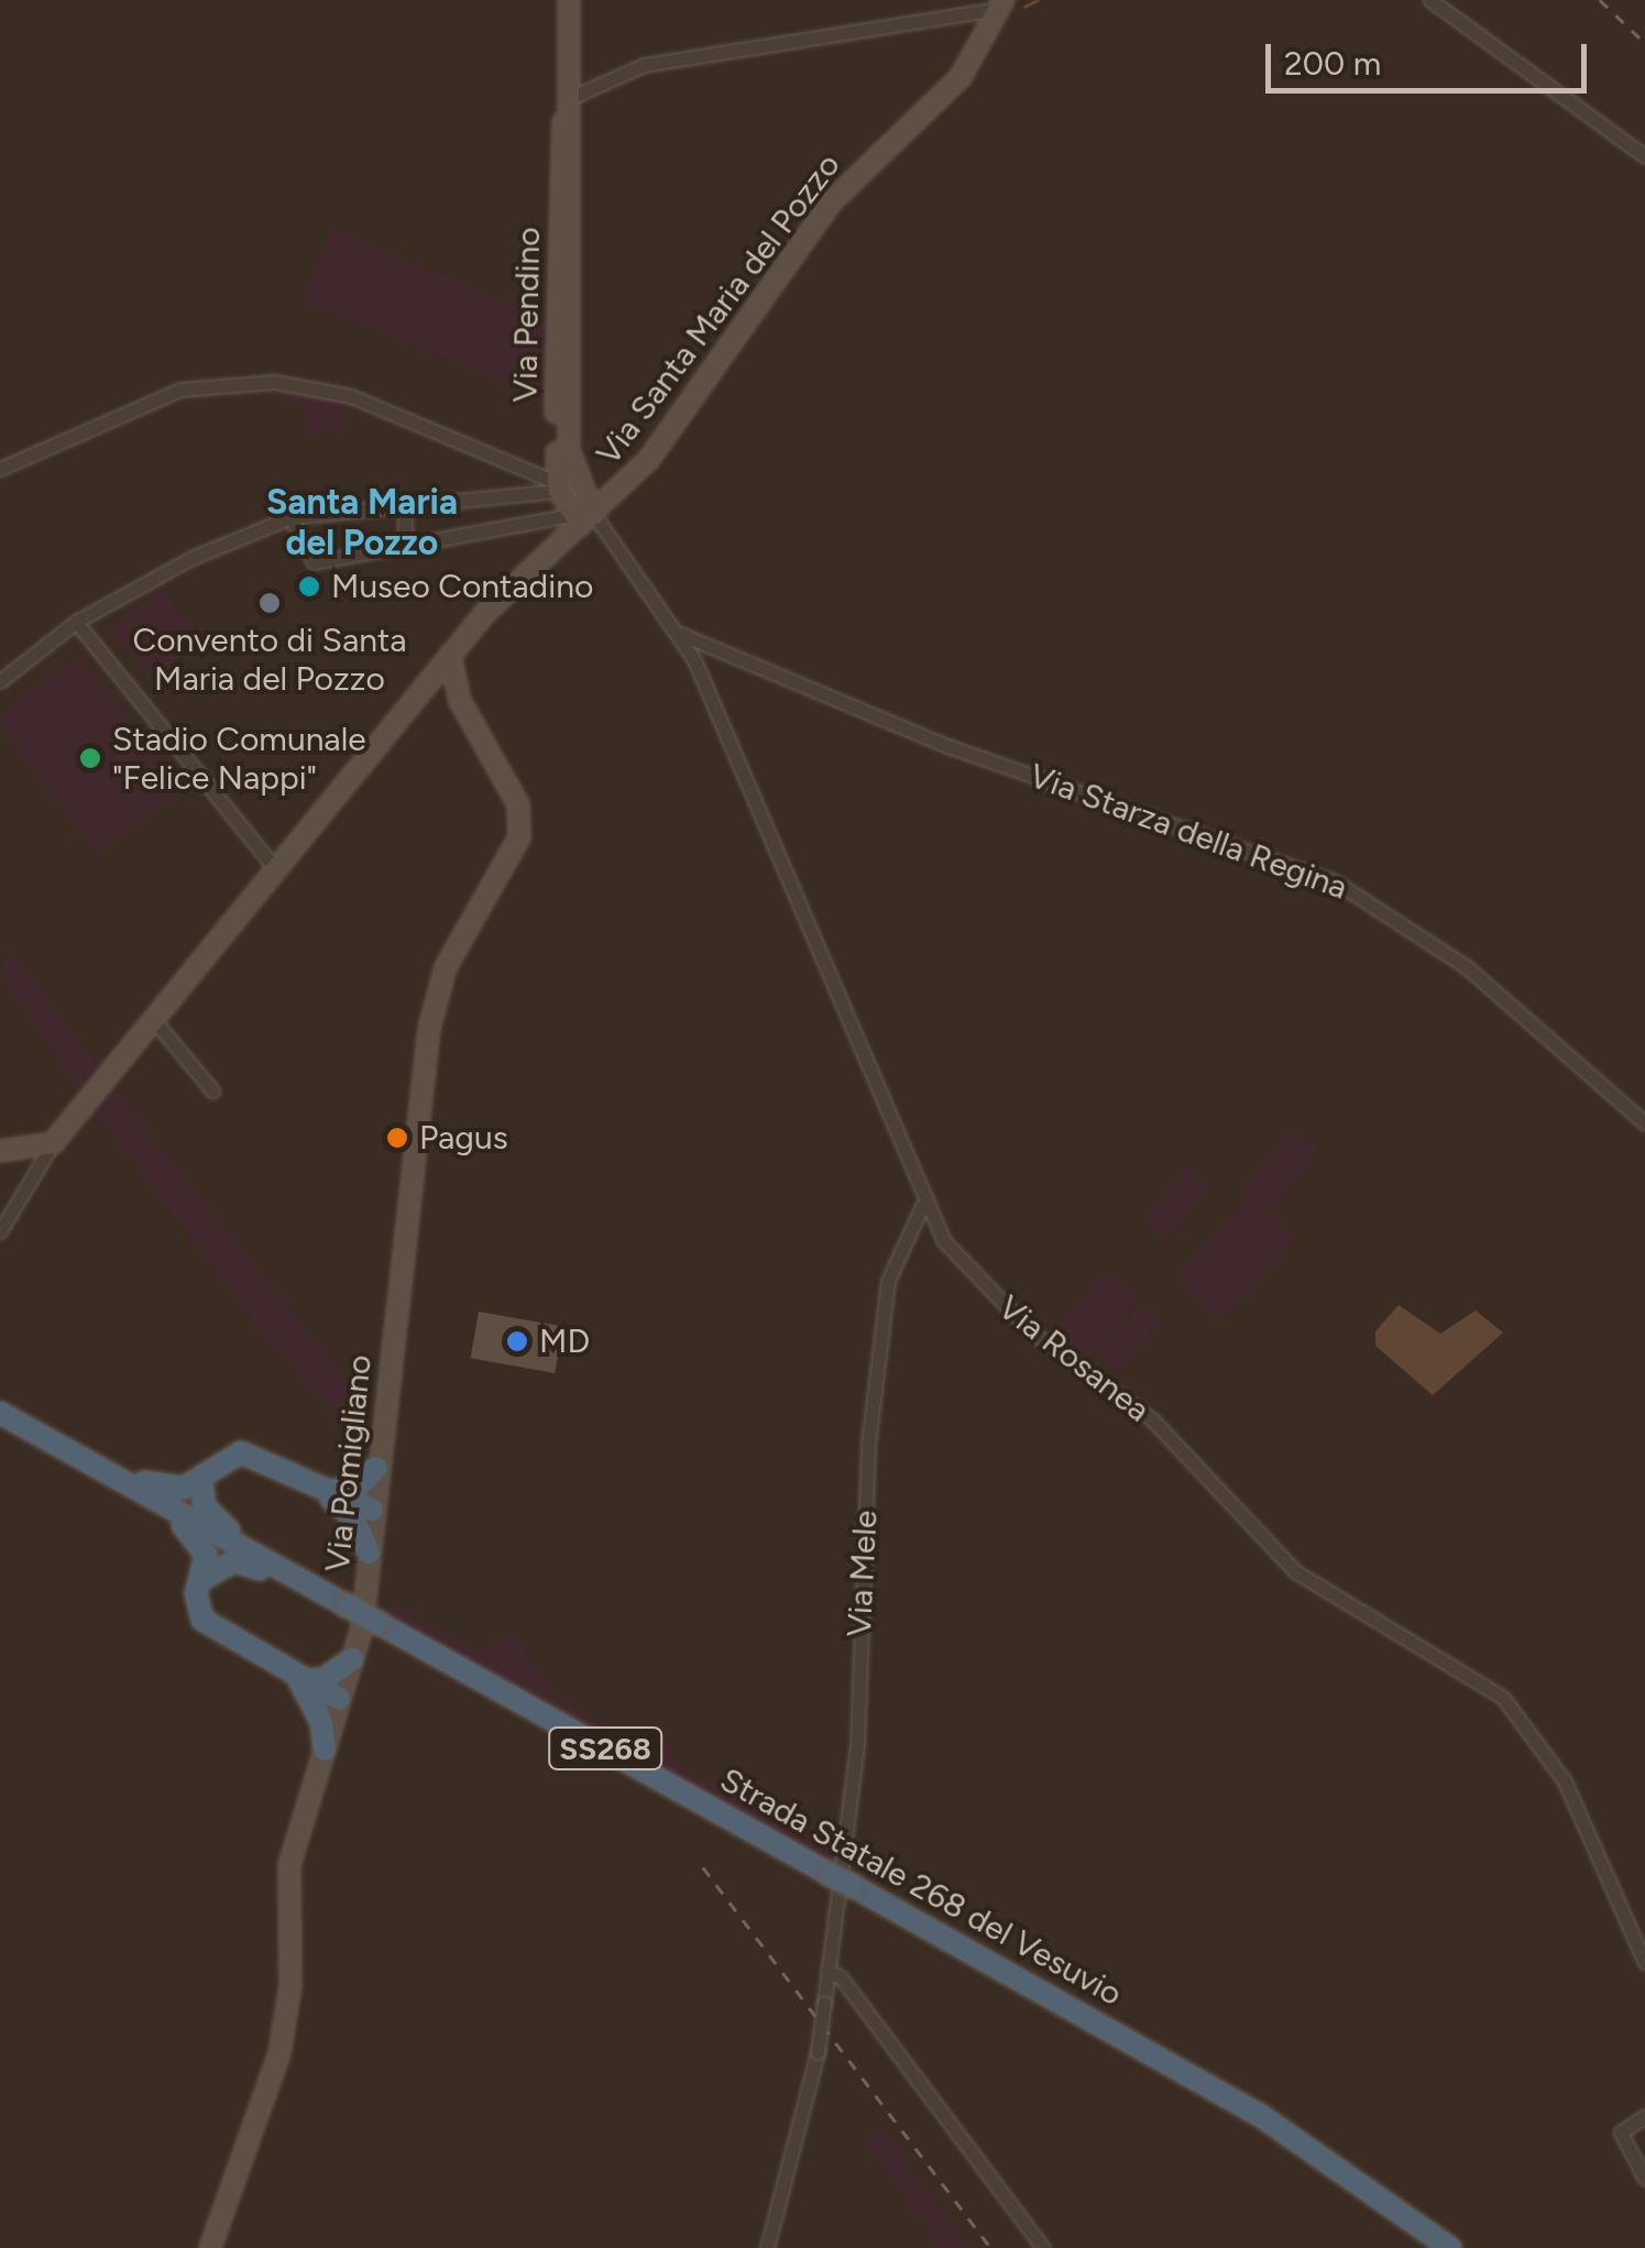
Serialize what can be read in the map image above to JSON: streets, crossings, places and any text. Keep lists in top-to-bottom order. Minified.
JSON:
{"streets":{"highway":["SS268","Strada Statale 268 del Vesuvio"],"street":["Via Santa Maria del Pozzo","Via Pendino","Via Starza della Regina","Via Rosanea","Via Pomigliano","Via Mele"]},"crossings":[["Via Santa Maria del Pozzo","Via Pendino"],["Via Santa Maria del Pozzo","Via Rosanea"],["Via Santa Maria del Pozzo","Via Pomigliano"],["Via Pendino","Via Rosanea"],["Via Starza della Regina","Via Rosanea"],["Via Rosanea","Via Mele"],["SS268","Strada Statale 268 del Vesuvio"]],"districts":["Santa Maria del Pozzo"],"places":["Museo Contadino","Convento di Santa Maria del Pozzo","Stadio Comunale \"Felice Nappi\"","Pagus","MD"],"scale_bar":"200 m"}
